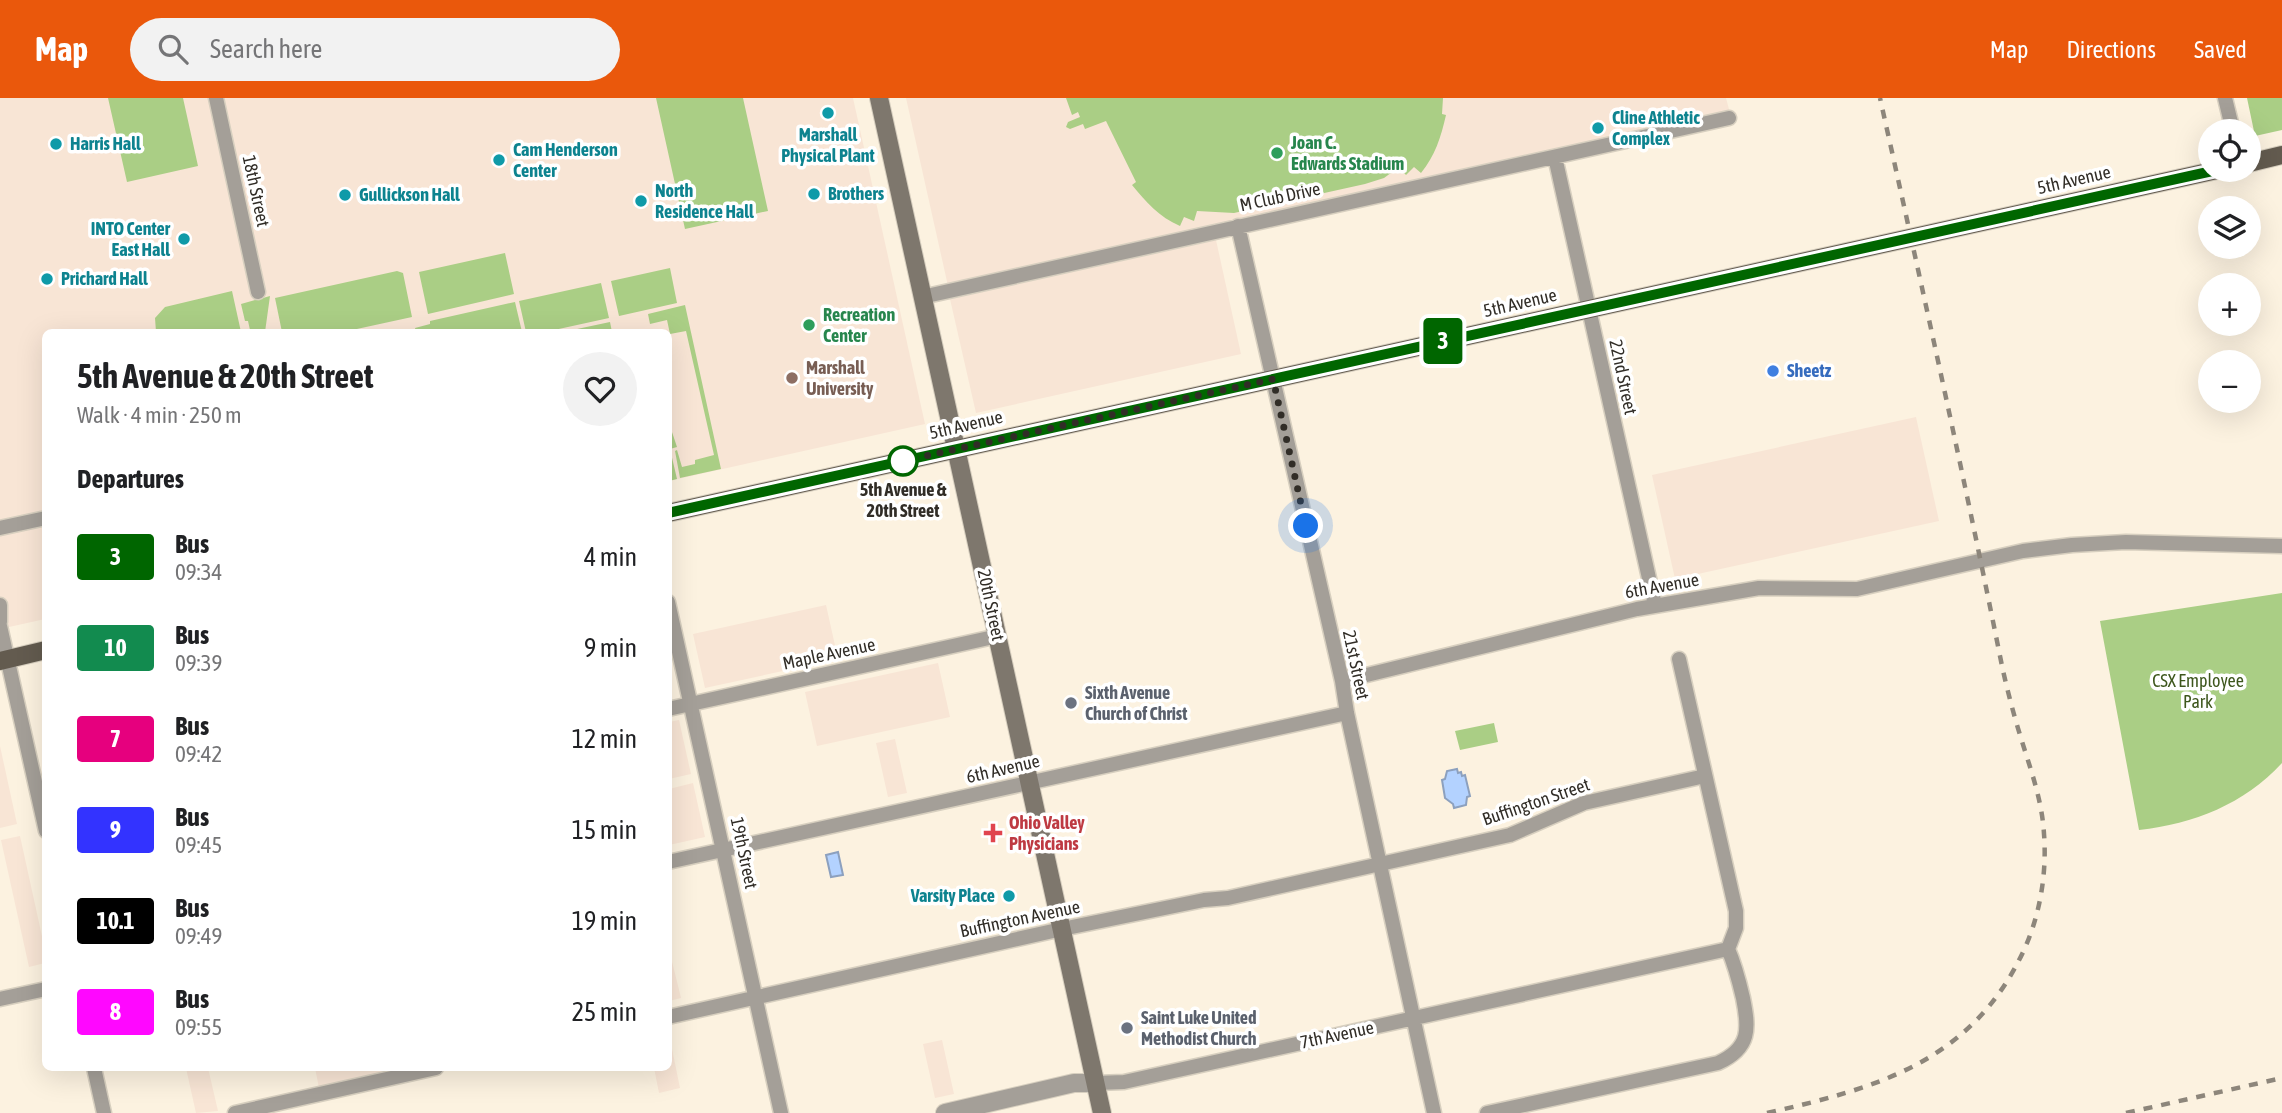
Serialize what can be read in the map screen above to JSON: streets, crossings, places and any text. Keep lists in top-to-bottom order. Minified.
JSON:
{"streets":{"main road":["5th Avenue","20th Street"],"street":["18th Street","M Club Drive","22nd Street","6th Avenue","Maple Avenue","21st Street","Buffington Street","19th Street","Buffington Avenue","7th Avenue"]},"crossings":[["5th Avenue","22nd Street"],["5th Avenue","20th Street"],["5th Avenue","21st Street"],["M Club Drive","22nd Street"],["M Club Drive","20th Street"],["M Club Drive","21st Street"],["22nd Street","6th Avenue"],["6th Avenue","20th Street"],["6th Avenue","21st Street"],["6th Avenue","19th Street"],["20th Street","Maple Avenue"],["20th Street","Buffington Avenue"],["20th Street","7th Avenue"],["Maple Avenue","19th Street"],["21st Street","Buffington Street"],["21st Street","Buffington Avenue"],["21st Street","7th Avenue"],["Buffington Street","Buffington Avenue"],["19th Street","Buffington Avenue"]],"parks":["CSX Employee Park"],"places":{"other":["Marshall Physical Plant","Cline Athletic Complex","Harris Hall","Joan C. Edwards Stadium","Cam Henderson Center","Brothers","Gullickson Hall","North Residence Hall","INTO Center East Hall","Prichard Hall","Recreation Center","Sheetz","Marshall University","5th Avenue & 20th Street","Sixth Avenue Church of Christ","Varsity Place","Saint Luke United Methodist Church"],"health":["Ohio Valley Physicians"]},"lines":["bus line 3"],"page":{"header":"Map","search":"Search here","nav":["Map","Directions","Saved"],"on_map":"3","map_buttons":["+","−"],"heading":[["5th Avenue & 20th Street","Walk · 4 min · 250 m"],"Departures"],"list":[{"mark":"3","name":"Bus","note":"09:34","value":"4 min"},{"mark":"10","name":"Bus","note":"09:39","value":"9 min"},{"mark":"7","name":"Bus","note":"09:42","value":"12 min"},{"mark":"9","name":"Bus","note":"09:45","value":"15 min"},{"mark":"10.1","name":"Bus","note":"09:49","value":"19 min"},{"mark":"8","name":"Bus","note":"09:55","value":"25 min"}]}}
